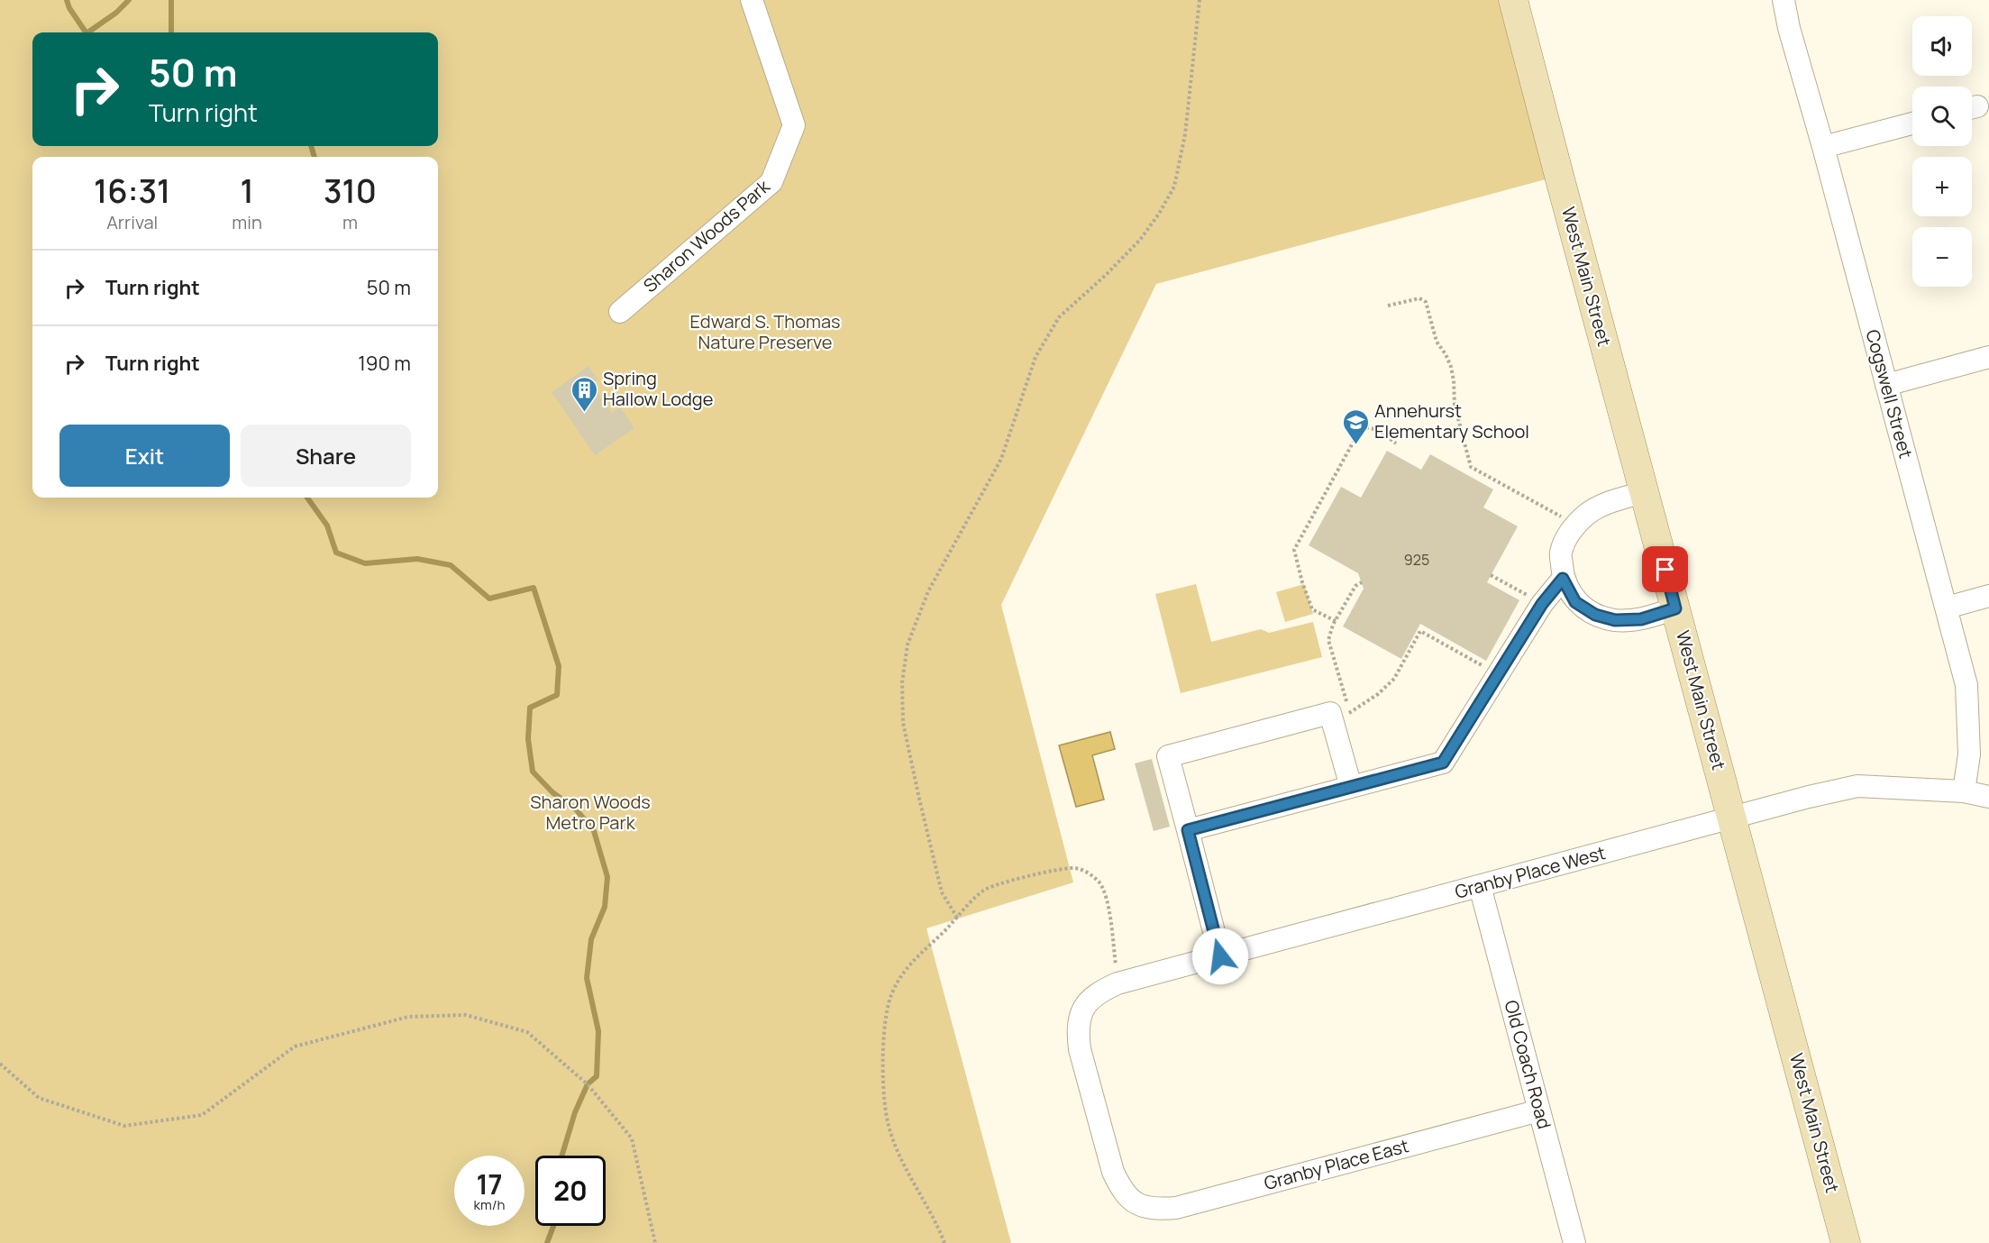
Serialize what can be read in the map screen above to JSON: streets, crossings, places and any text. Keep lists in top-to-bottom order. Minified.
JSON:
{"streets":{"main road":["West Main Street"],"street":["Sharon Woods Park","Cogswell Street","Granby Place West","Old Coach Road","Granby Place East"]},"crossings":[["West Main Street","Granby Place West"],["Cogswell Street","Granby Place West"],["Granby Place West","Old Coach Road"],["Granby Place West","Granby Place East"],["Old Coach Road","Granby Place East"]],"parks":["Edward S. Thomas Nature Preserve","Sharon Woods Metro Park"],"places":{"building":["Spring Hallow Lodge"],"school or university":["Annehurst Elementary School"]},"house_numbers":["925"],"page":{"map_buttons":["+","−"],"turn":["50 m","Turn right"],"eta":["16:31","Arrival","1","min","310","m"],"list":[{"name":"Turn right","value":"50 m"},{"name":"Turn right","value":"190 m"}],"buttons":["Exit","Share"],"speed":"17 km/h","limit":"20"}}
